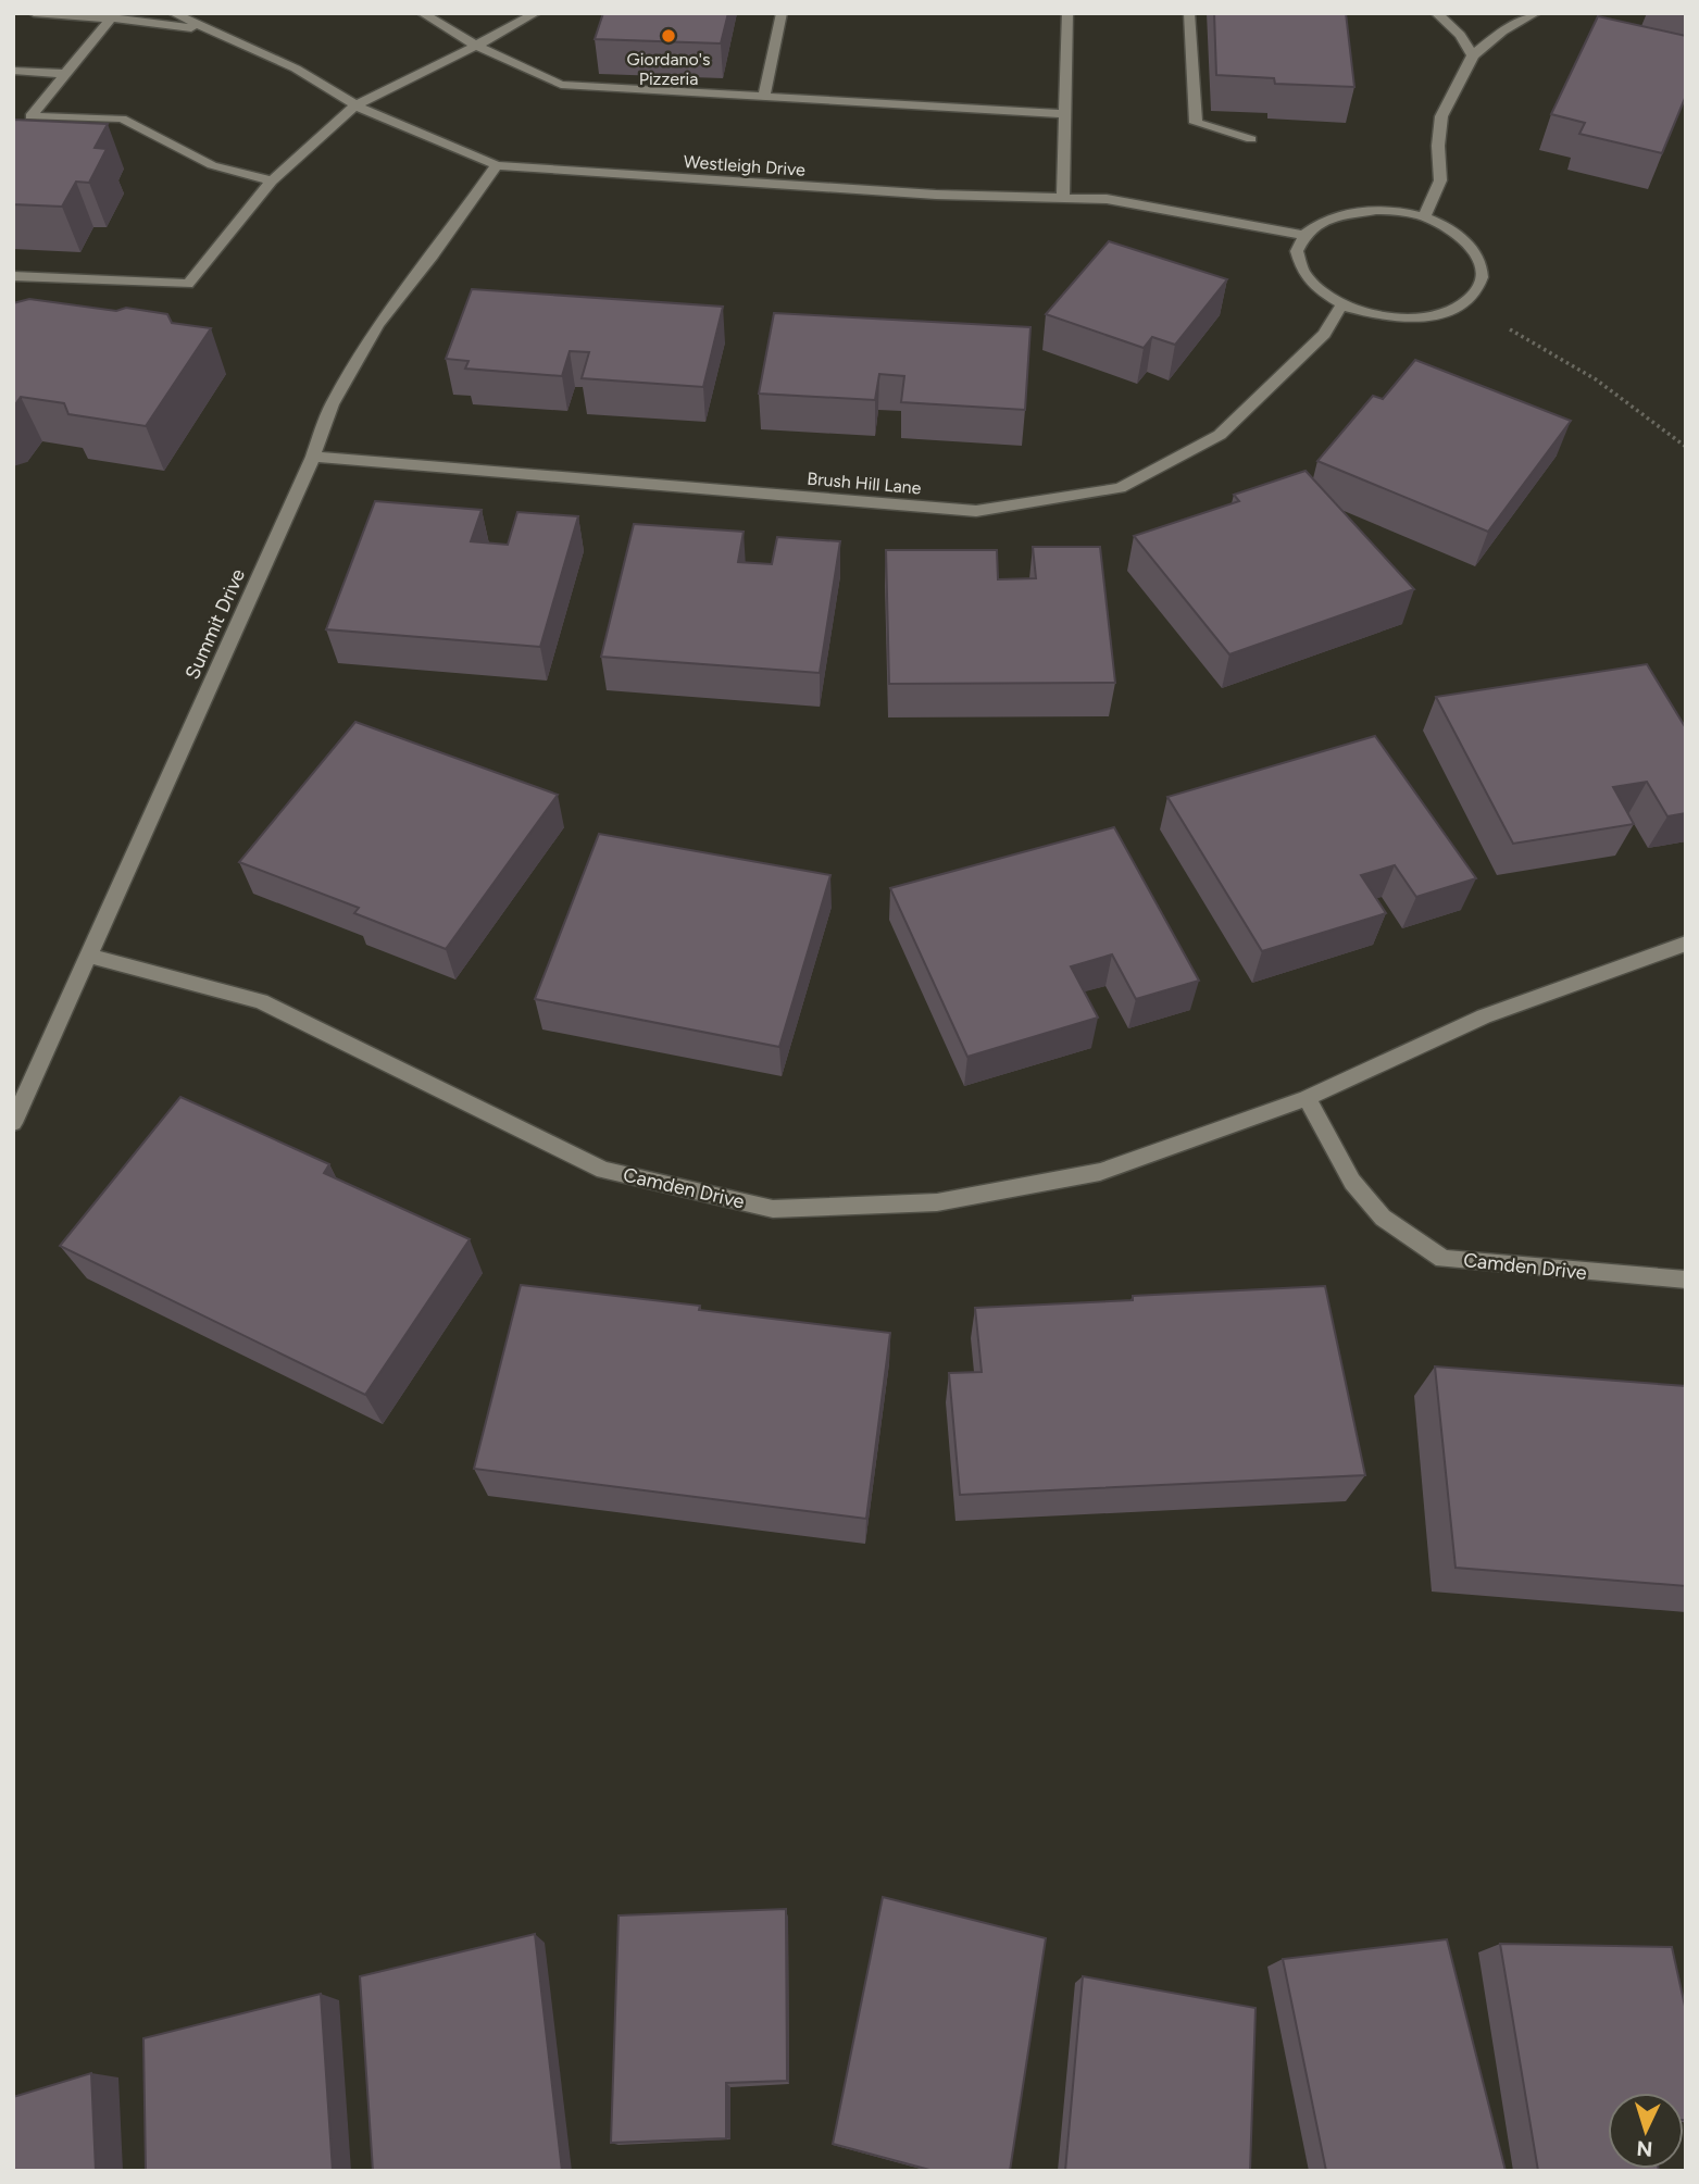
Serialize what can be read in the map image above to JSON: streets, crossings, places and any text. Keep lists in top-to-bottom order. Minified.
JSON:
{"streets":{"street":["Westleigh Drive","Brush Hill Lane","Summit Drive","Camden Drive"]},"crossings":[["Westleigh Drive","Brush Hill Lane"],["Westleigh Drive","Summit Drive"],["Brush Hill Lane","Summit Drive"],["Summit Drive","Camden Drive"]],"places":["Giordano's Pizzeria"],"north":"bottom"}
